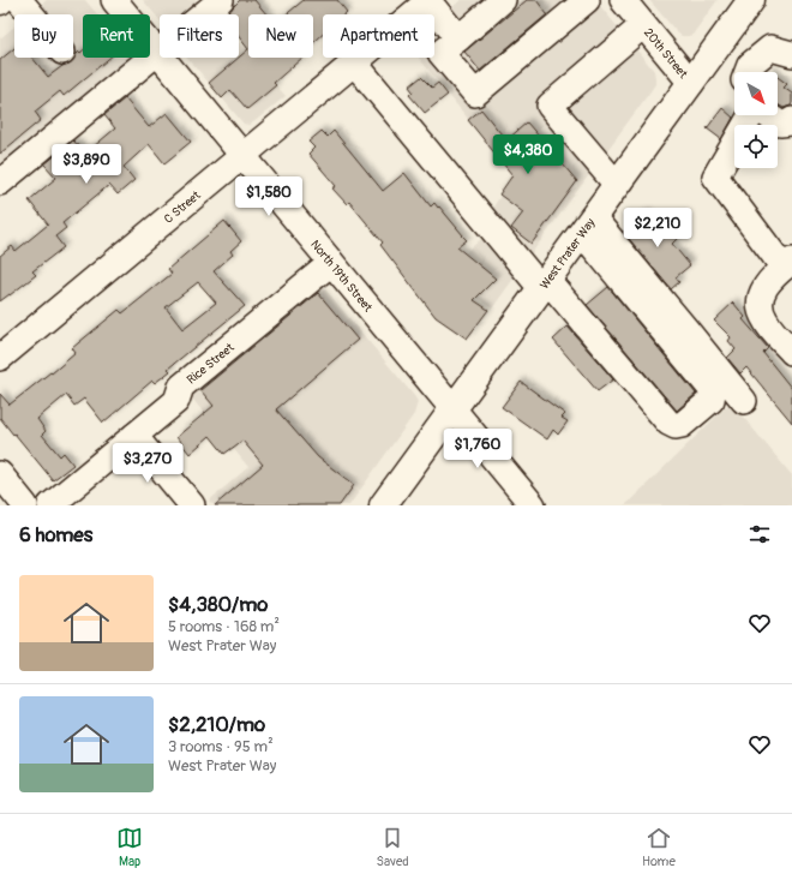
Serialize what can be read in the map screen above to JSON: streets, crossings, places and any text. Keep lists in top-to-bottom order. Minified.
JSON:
{"streets":{"main road":["West Prater Way"],"street":["20th Street","C Street","North 19th Street","Rice Street"]},"crossings":[["20th Street","West Prater Way"],["C Street","North 19th Street"],["West Prater Way","North 19th Street"],["North 19th Street","Rice Street"]],"north":"bottom right","page":{"chip":["Buy","Rent","Filters","New","Apartment"],"price":["$4,380","$3,890","$1,580","$2,210","$1,760","$3,270"],"heading":"6 homes","list":[{"name":"$4,380/mo","note":"5 rooms · 168 m² · West Prater Way"},{"name":"$2,210/mo","note":"3 rooms · 95 m² · West Prater Way"}],"tabs":["Map","Saved","Home"]}}
